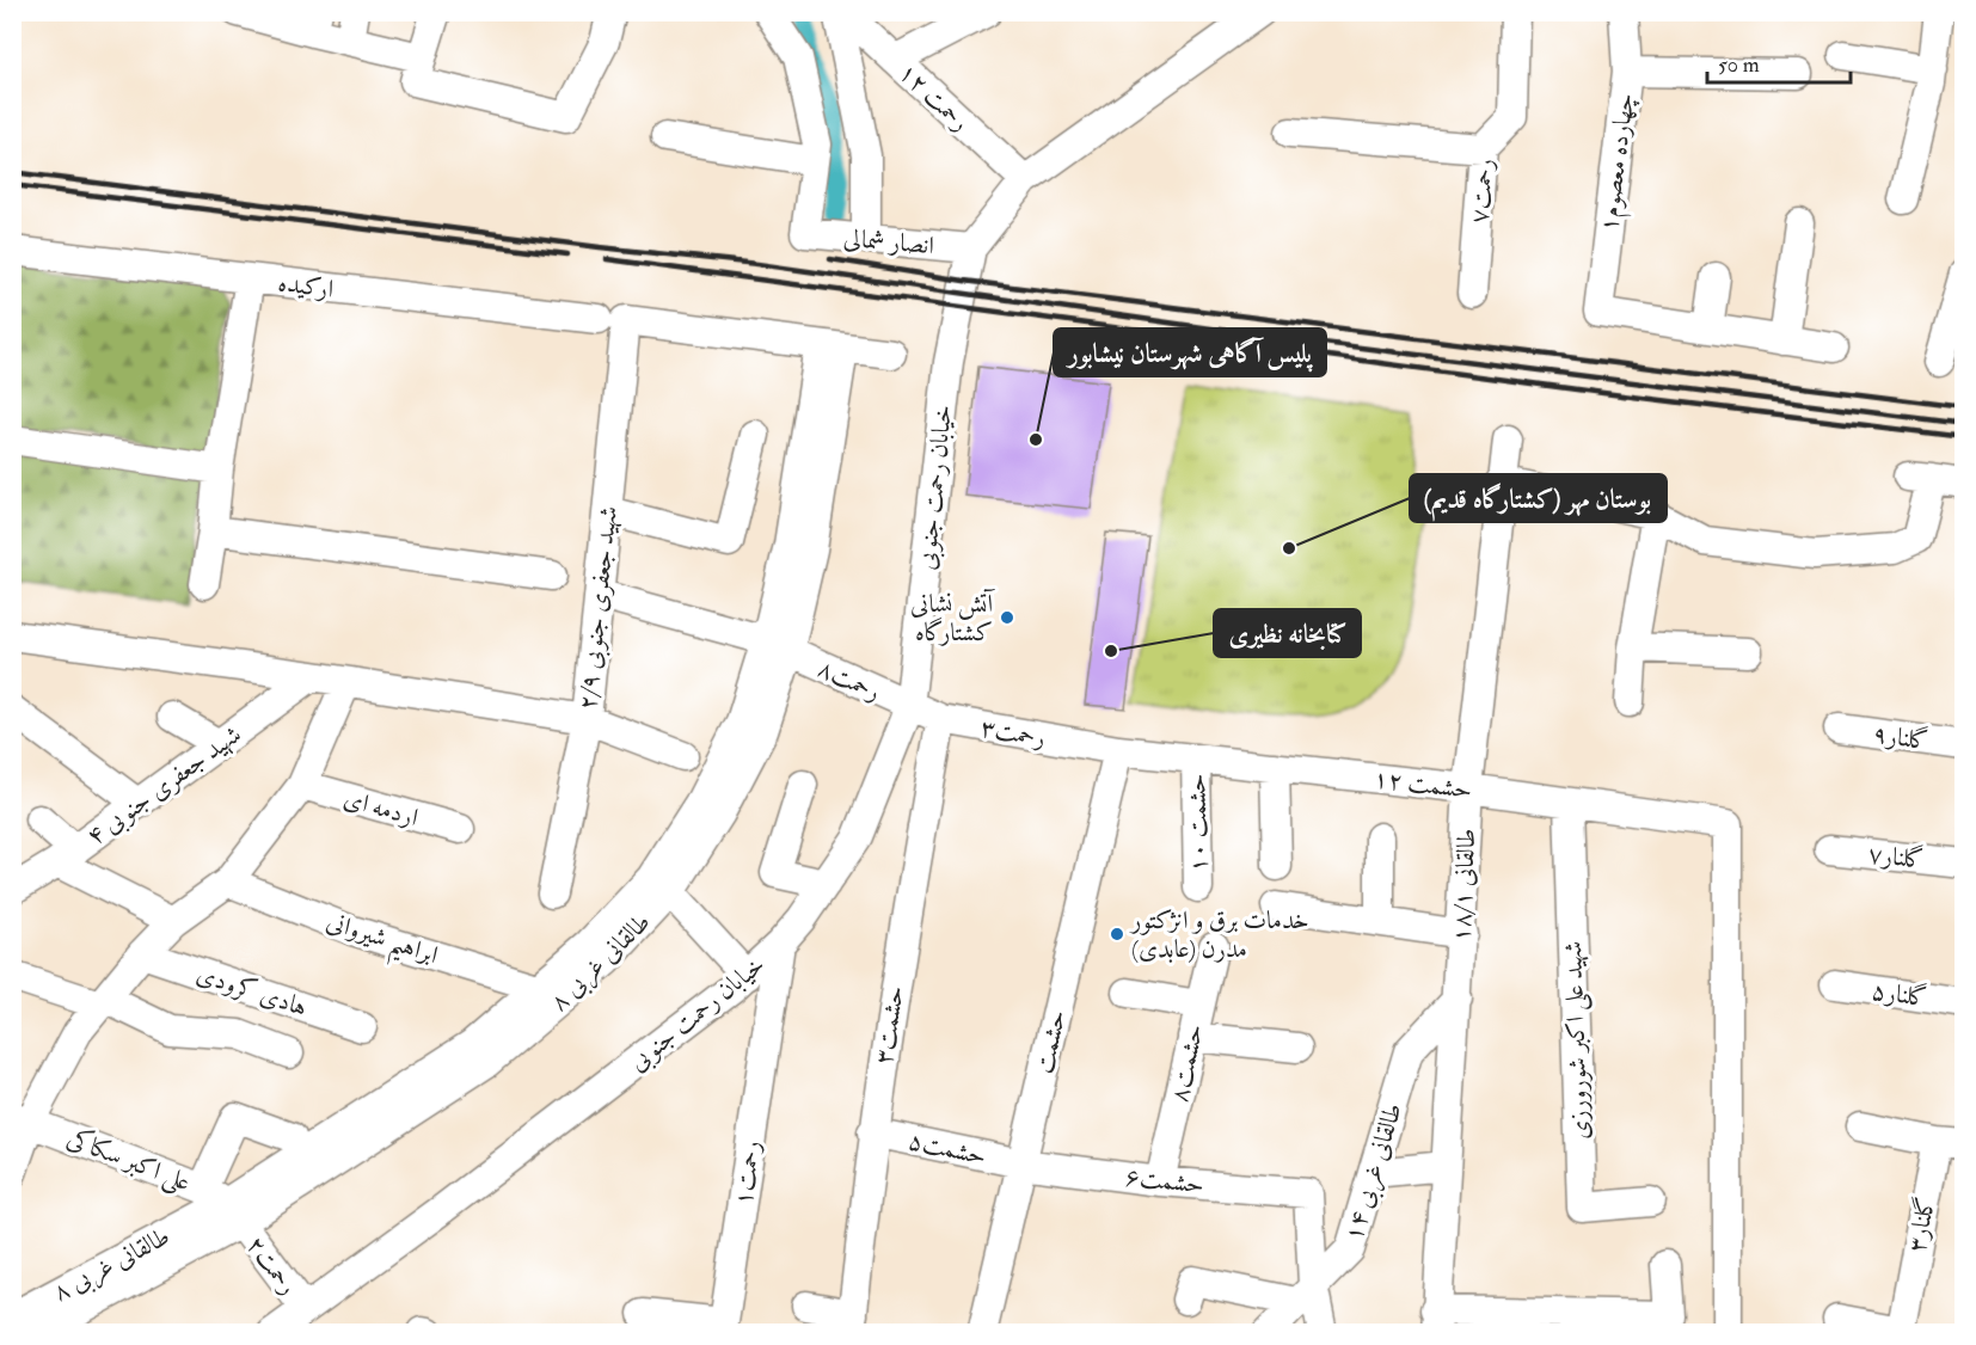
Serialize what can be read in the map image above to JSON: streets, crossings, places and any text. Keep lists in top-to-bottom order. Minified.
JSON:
{"streets":{"street":["رحمت ۱۲","چهارده معصوم۱","رحمت۷","انصار شمالی","ارکیده","خیابان رحمت جنوبی","شهید جعفری جنوبی ۲/۹","رحمت۸","رحمت۳","گلنار۹","حشمت ۱۲","شهید جعفری جنوبی ۴","اردمه ای","حشمت ۱۰","گلنار۷","طالقانی ۱۸/۱","ابراهیم شیروانی","طالقانی غربی ۸","هادی کرودی","گلنار۵","حشمت۳","شهید علی اکبر شورورزی","حشمت","حشمت۸","حشمت۵","علی اکبر سکاکی","طالقانی غربی ۱۴","رحمت۱","حشمت۶","گلنار۳","رحمت۲"]},"crossings":[["رحمت ۱۲","خیابان رحمت جنوبی"],["انصار شمالی","خیابان رحمت جنوبی"],["ارکیده","شهید جعفری جنوبی ۲/۹"],["ارکیده","طالقانی غربی ۸"],["خیابان رحمت جنوبی","رحمت۸"],["خیابان رحمت جنوبی","رحمت۳"],["خیابان رحمت جنوبی","رحمت۱"],["خیابان رحمت جنوبی","رحمت۲"],["شهید جعفری جنوبی ۲/۹","رحمت۸"],["رحمت۸","رحمت۳"],["رحمت۸","طالقانی غربی ۸"],["رحمت۳","حشمت ۱۲"],["رحمت۳","حشمت۳"],["رحمت۳","حشمت"],["حشمت ۱۲","حشمت ۱۰"],["حشمت ۱۲","طالقانی ۱۸/۱"],["حشمت ۱۲","شهید علی اکبر شورورزی"],["حشمت ۱۲","حشمت"],["طالقانی ۱۸/۱","طالقانی غربی ۱۴"],["ابراهیم شیروانی","طالقانی غربی ۸"],["طالقانی غربی ۸","علی اکبر سکاکی"],["طالقانی غربی ۸","رحمت۲"],["حشمت۳","حشمت۵"],["حشمت","حشمت۵"],["حشمت","حشمت۶"],["حشمت۸","حشمت۶"],["حشمت۵","حشمت۶"],["علی اکبر سکاکی","رحمت۲"],["طالقانی غربی ۱۴","حشمت۶"]],"places":["پلیس آگاهی شهرستان نیشابور","(بوستان مهر (کشتارگاه قدیم","آتش نشانی کشتارگاه","کتابخانه نظیری","خدمات برق و انژکتور مدرن (عابدی)"],"scale_bar":"50 m"}
